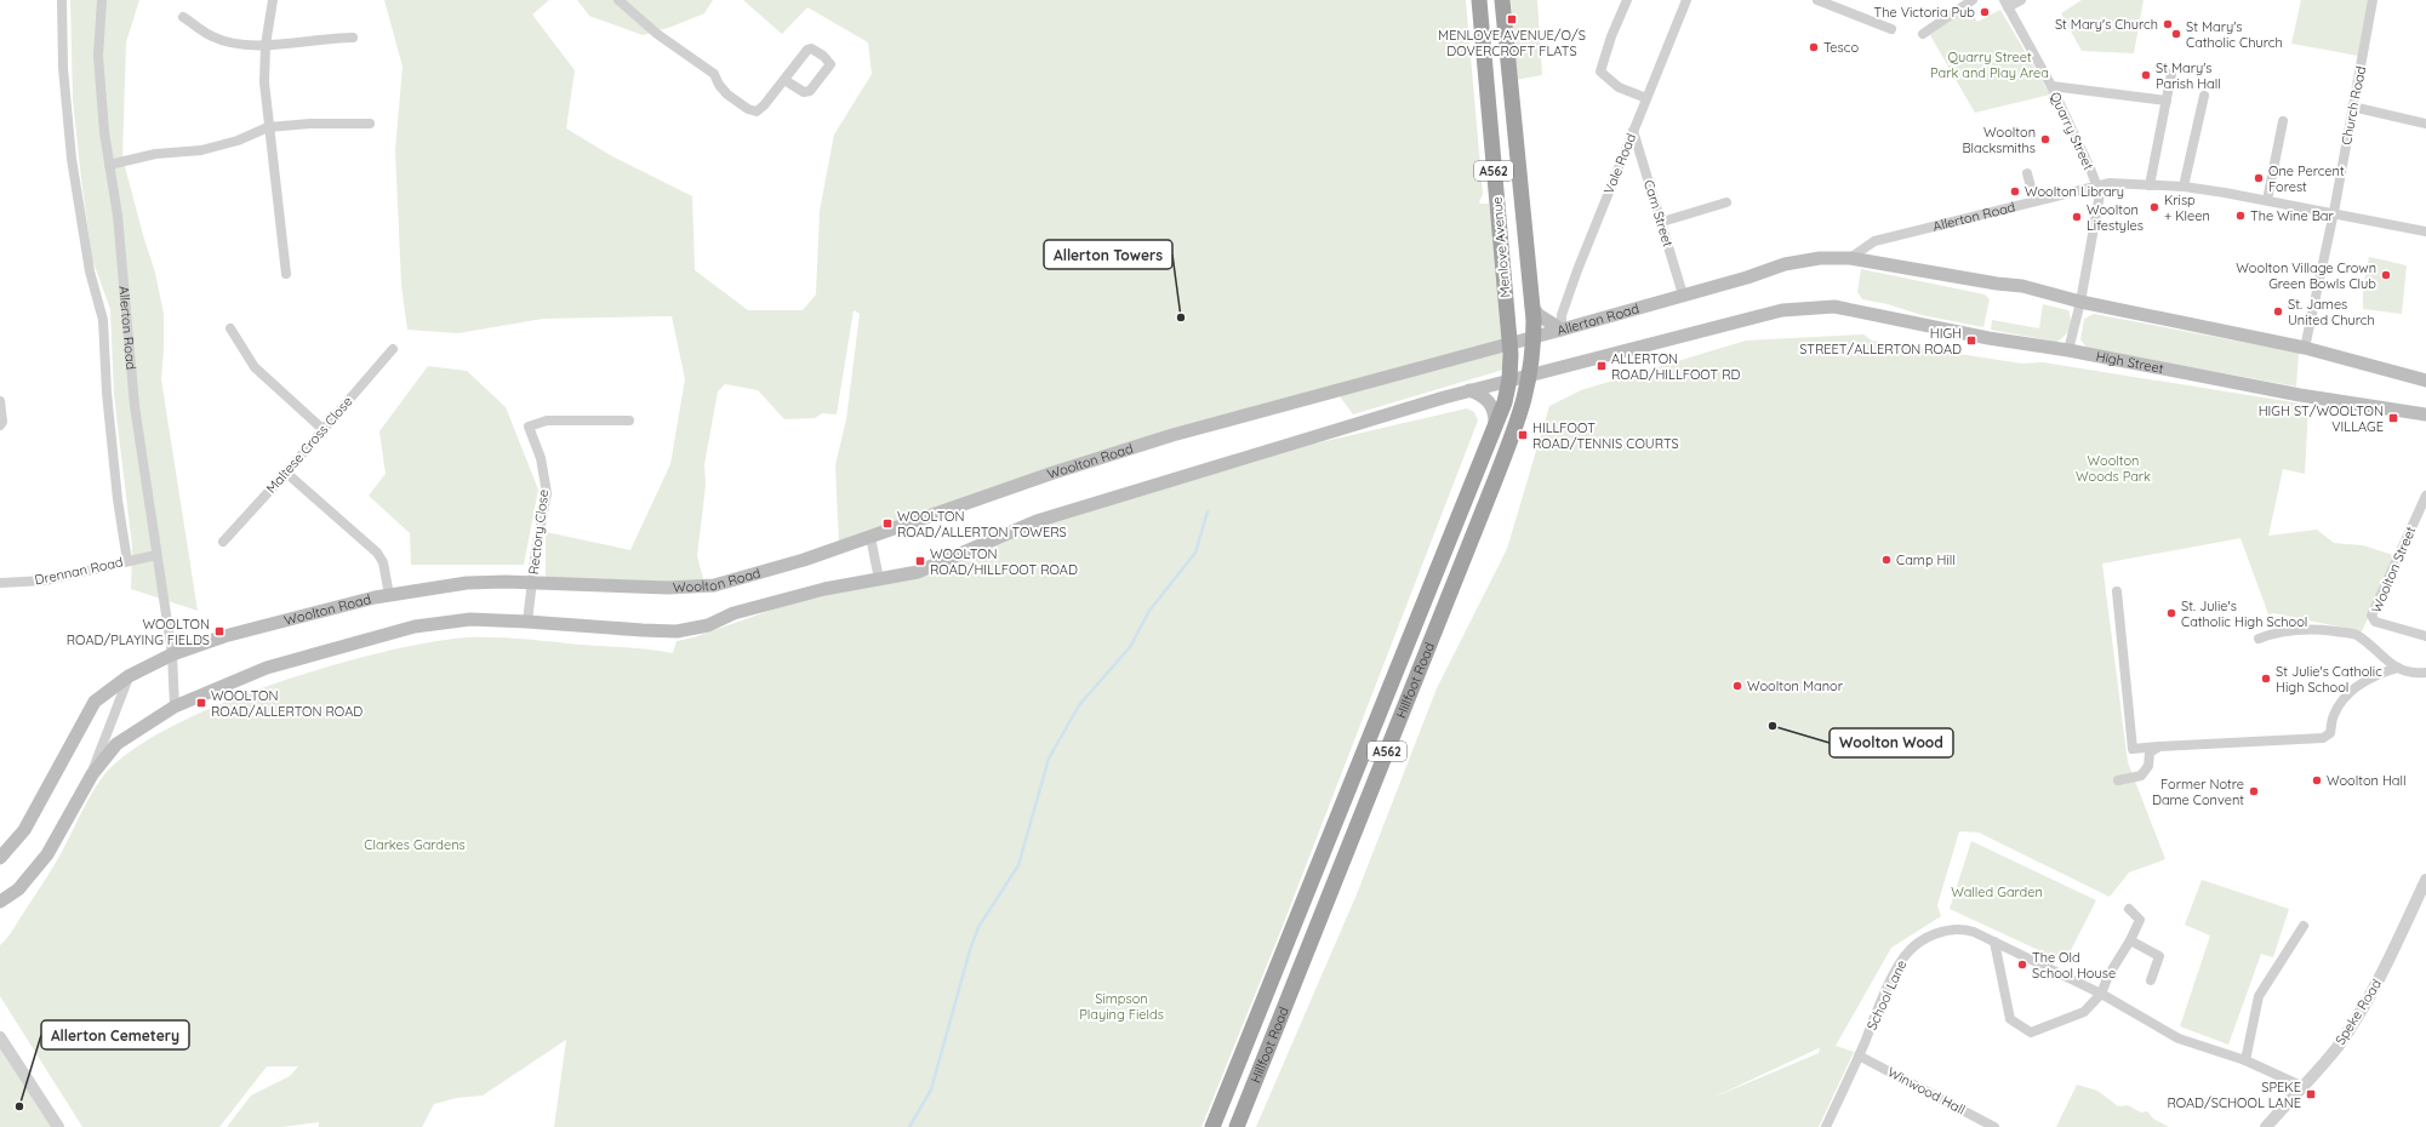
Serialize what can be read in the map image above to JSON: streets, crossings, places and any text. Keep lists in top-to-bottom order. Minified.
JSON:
{"streets":{"highway":["A562","Menlove Avenue","Hillfoot Road"],"main road":["Allerton Road","High Street","Woolton Road"],"street":["Church Road","Quarry Street","Vale Road","Cam Street","Maltese Cross Close","Rectory Close","Woolton Street","Drennan Road","School Lane","Speke Road","Winwood Hall"]},"crossings":[["Church Road","Allerton Road"],["Quarry Street","Allerton Road"],["Vale Road","Cam Street"],["Vale Road","Allerton Road"],["Cam Street","Allerton Road"],["Allerton Road","Menlove Avenue"],["Allerton Road","Woolton Road"],["Allerton Road","Drennan Road"],["Allerton Road","Hillfoot Road"],["Menlove Avenue","Woolton Road"],["Menlove Avenue","Hillfoot Road"],["High Street","Hillfoot Road"],["Woolton Road","Rectory Close"],["School Lane","Speke Road"],["School Lane","Winwood Hall"]],"parks":["Quarry Street Park and Play Area","Woolton Woods Park","Clarkes Gardens","Walled Garden","Simpson Playing Fields"],"places":{"other":["The Victoria Pub","St Mary's Church","St Mary's Catholic Church","Tesco","St Mary's Parish Hall","Woolton Blacksmiths","One Percent Forest","Woolton Library","Krisp + Kleen","The Wine Bar","Woolton Lifestyles","Woolton Village Crown Green Bowls Club","St. James United Church","Allerton Towers","Camp Hill","St. Julie's Catholic High School","St Julie's Catholic High School","Woolton Manor","Woolton Wood","Woolton Hall","Former Notre Dame Convent","The Old School House","Allerton Cemetery"],"transit":["MENLOVE AVENUE/O/S DOVERCROFT FLATS","HIGH STREET/ALLERTON ROAD","ALLERTON ROAD/HILLFOOT RD","HIGH ST/WOOLTON VILLAGE","HILLFOOT ROAD/TENNIS COURTS","WOOLTON ROAD/ALLERTON TOWERS","WOOLTON ROAD/HILLFOOT ROAD","WOOLTON ROAD/PLAYING FIELDS","WOOLTON ROAD/ALLERTON ROAD","SPEKE ROAD/SCHOOL LANE"]}}
